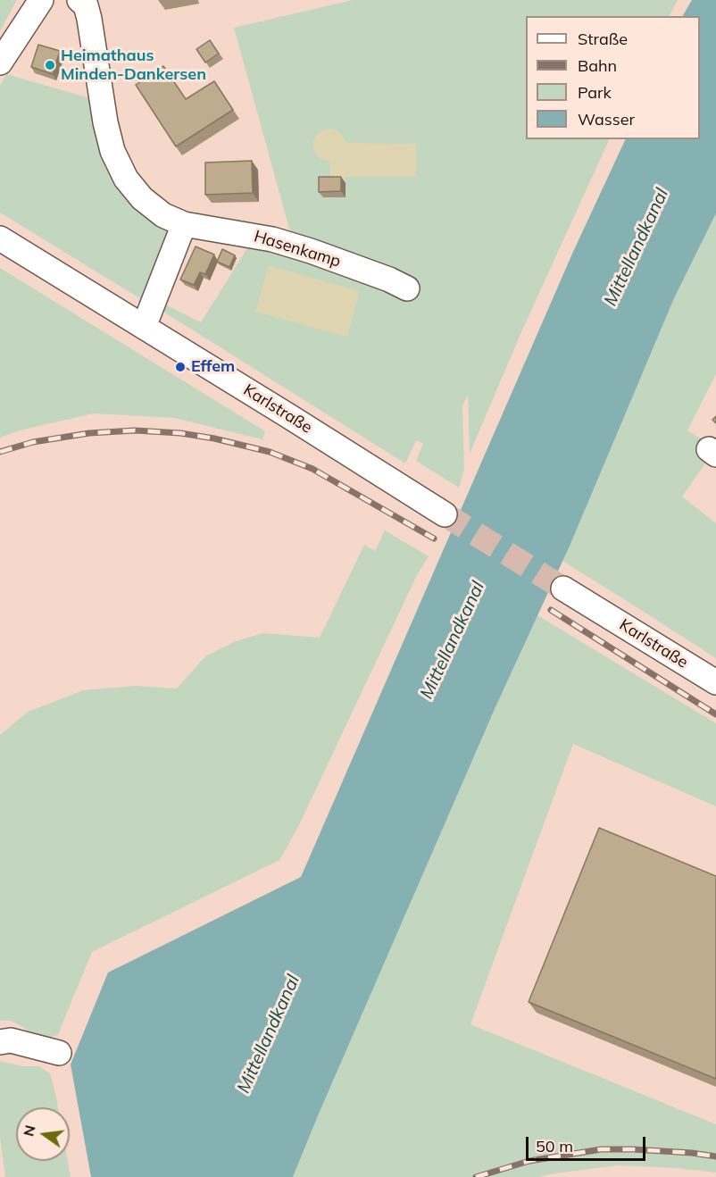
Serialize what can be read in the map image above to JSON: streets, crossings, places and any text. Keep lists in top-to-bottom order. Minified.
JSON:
{"streets":{"street":["Hasenkamp","Karlstraße"]},"water":["Mittellandkanal"],"places":["Heimathaus Minden-Dankersen","Effem"],"legend":["Straße","Bahn","Park","Wasser"],"scale_bar":"50 m","north":"left"}
